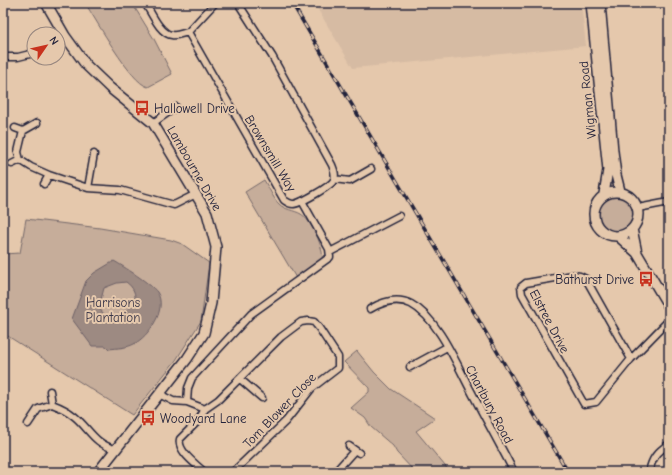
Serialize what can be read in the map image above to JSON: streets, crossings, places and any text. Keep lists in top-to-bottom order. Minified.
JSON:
{"streets":{"street":["Wigman Road","Brownsmill Way","Lambourne Drive","Elstree Drive","Charlbury Road","Tom Blower Close"]},"parks":["Harrisons Plantation"],"places":{"bus stop":["Hallowell Drive","Bathurst Drive","Woodyard Lane"]},"north":"top right"}
